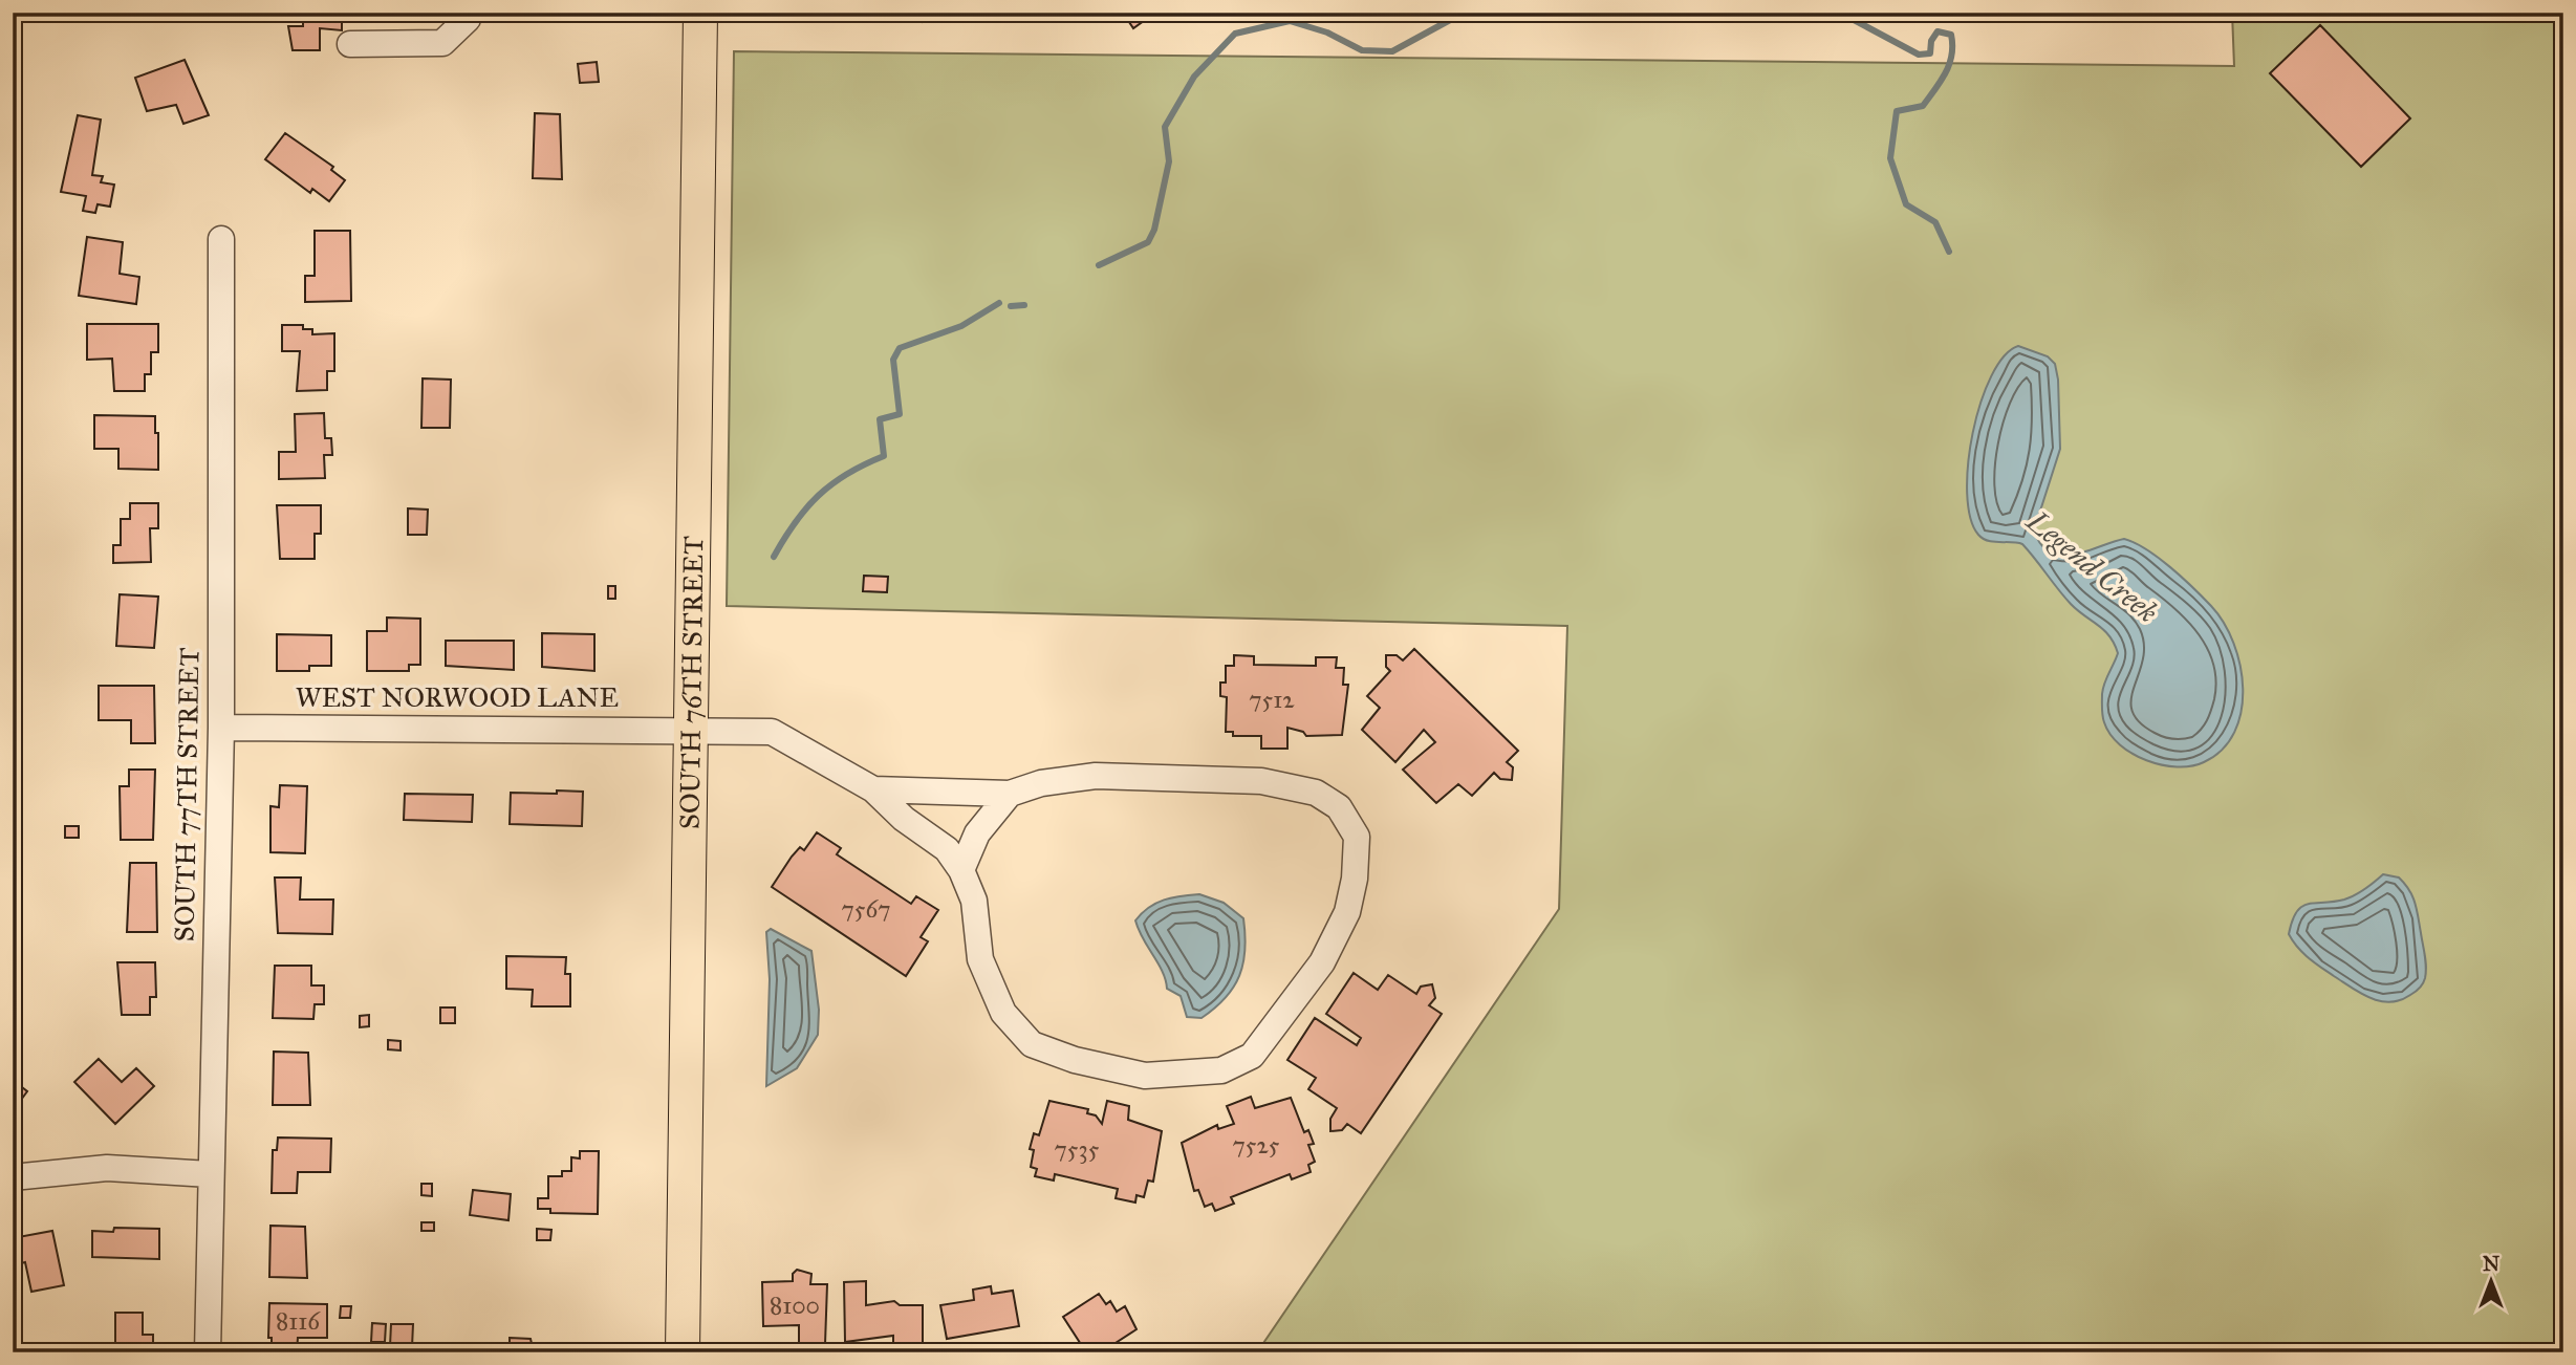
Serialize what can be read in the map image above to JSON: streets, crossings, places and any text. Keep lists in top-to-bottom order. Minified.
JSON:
{"streets":{"main road":["SOUTH 76TH STREET"],"street":["WEST NORWOOD LANE","SOUTH 77TH STREET"]},"crossings":[["SOUTH 76TH STREET","WEST NORWOOD LANE"],["WEST NORWOOD LANE","SOUTH 77TH STREET"]],"water":["Legend Creek"],"house_numbers":["7512","7567","7525","7535","8100","8116"],"north":"top"}
